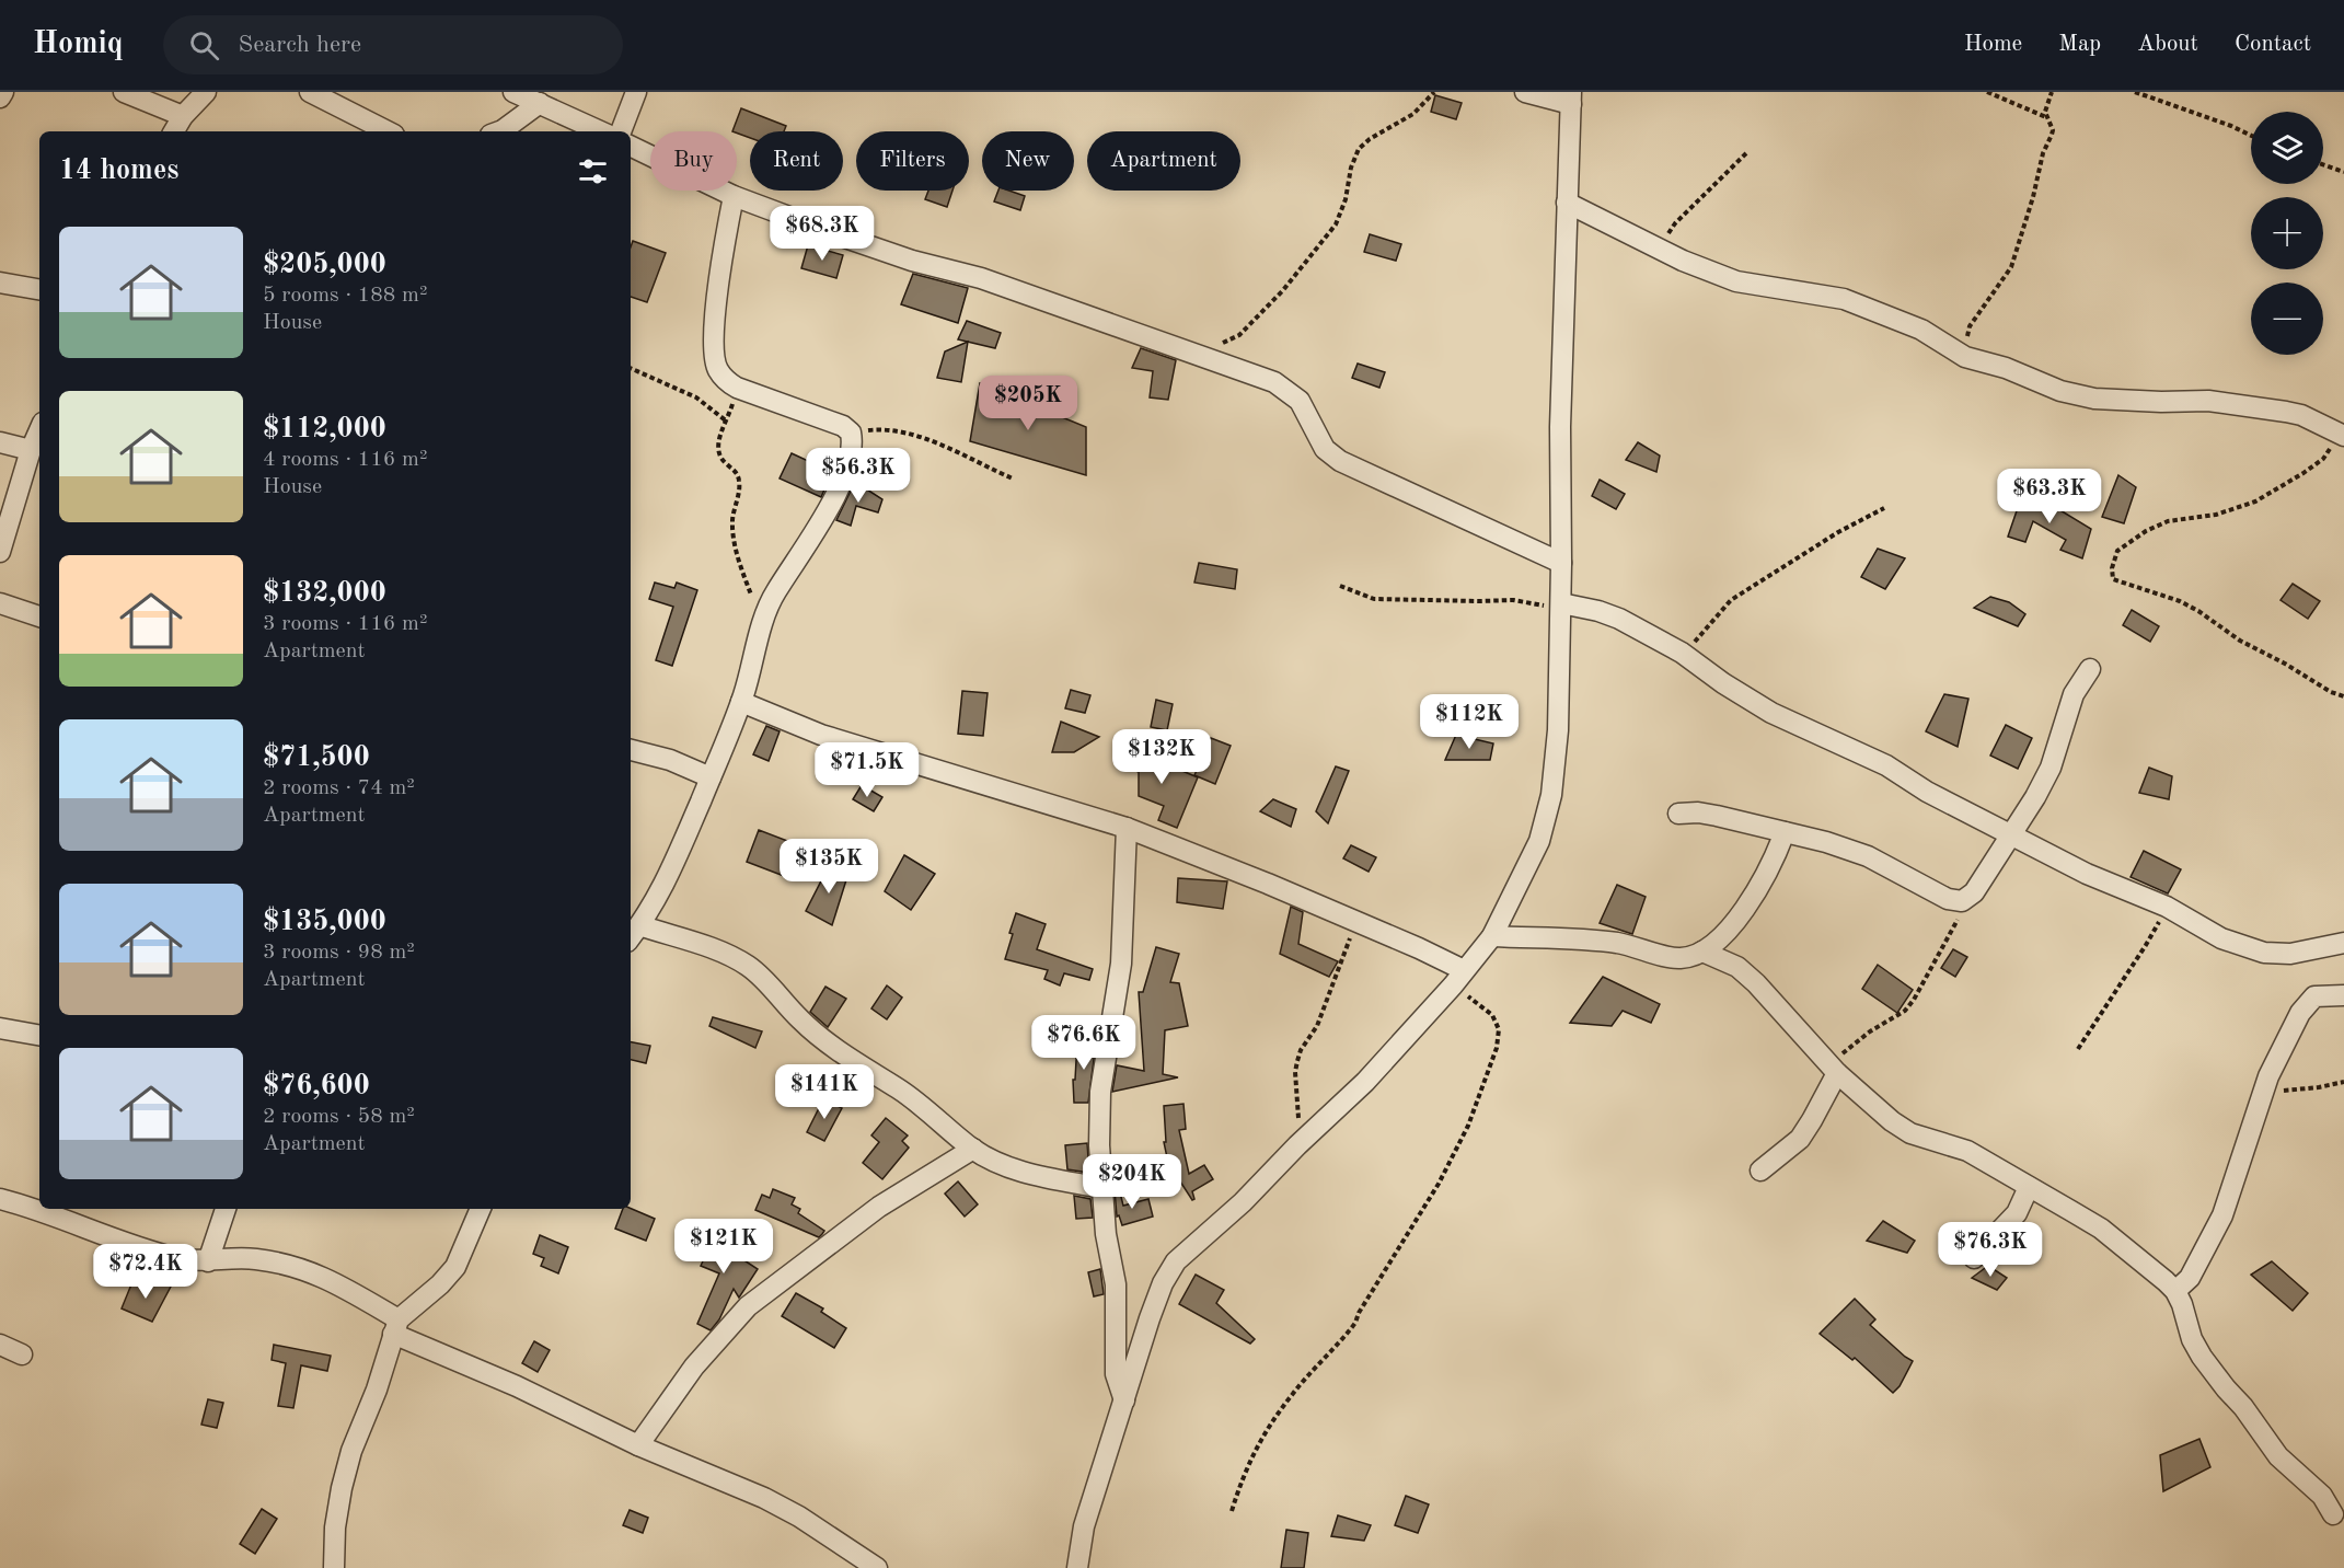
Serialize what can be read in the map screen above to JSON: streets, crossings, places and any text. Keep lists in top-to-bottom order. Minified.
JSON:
{"page":{"header":"Homiq","search":"Search here","nav":["Home","Map","About","Contact"],"map_buttons":["+","−"],"chip":["Buy","Rent","Filters","New","Apartment"],"heading":"14 homes","price":["$68.3K","$205K","$56.3K","$63.3K","$112K","$132K","$71.5K","$135K","$76.6K","$141K","$204K","$121K","$76.3K","$72.4K"],"list":[{"name":"$205,000","note":"5 rooms · 188 m² · House"},{"name":"$112,000","note":"4 rooms · 116 m² · House"},{"name":"$132,000","note":"3 rooms · 116 m² · Apartment"},{"name":"$71,500","note":"2 rooms · 74 m² · Apartment"},{"name":"$135,000","note":"3 rooms · 98 m² · Apartment"},{"name":"$76,600","note":"2 rooms · 58 m² · Apartment"}]}}
